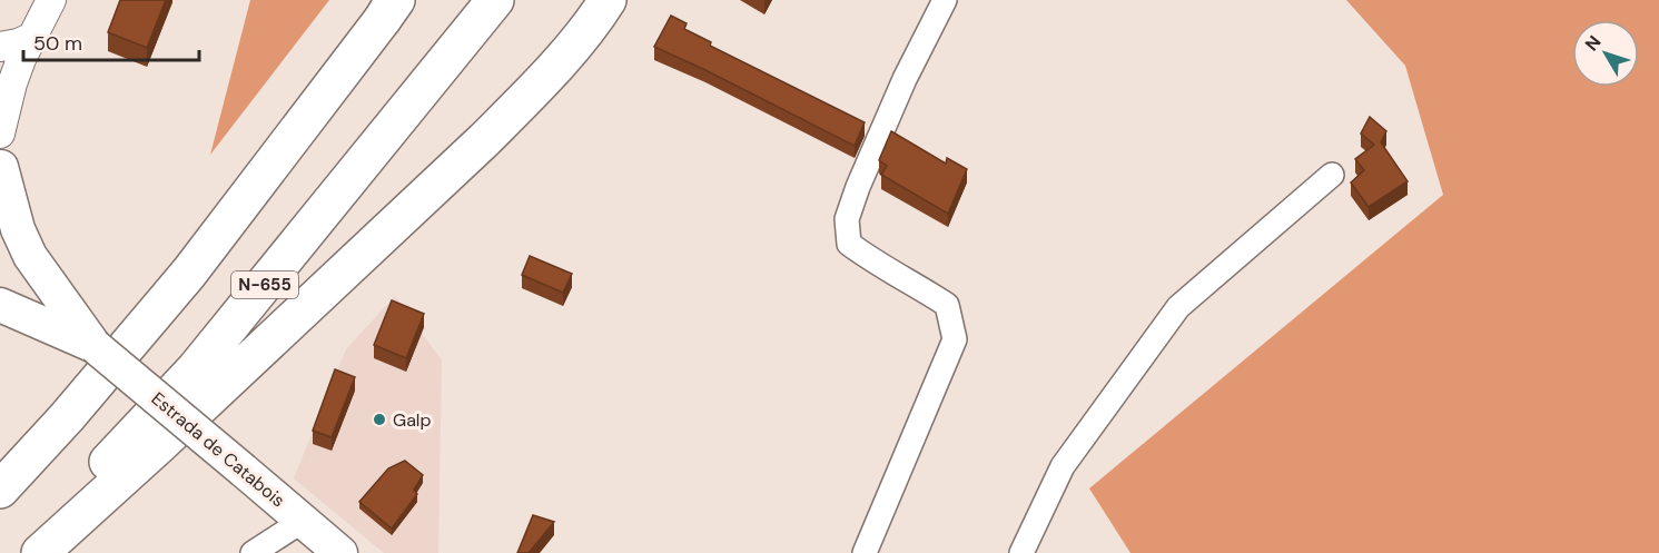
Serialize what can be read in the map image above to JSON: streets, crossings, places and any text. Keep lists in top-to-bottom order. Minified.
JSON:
{"streets":{"highway":["N-655"],"main road":["Estrada de Catabois"]},"places":["Galp"],"scale_bar":"50 m","north":"top left"}
